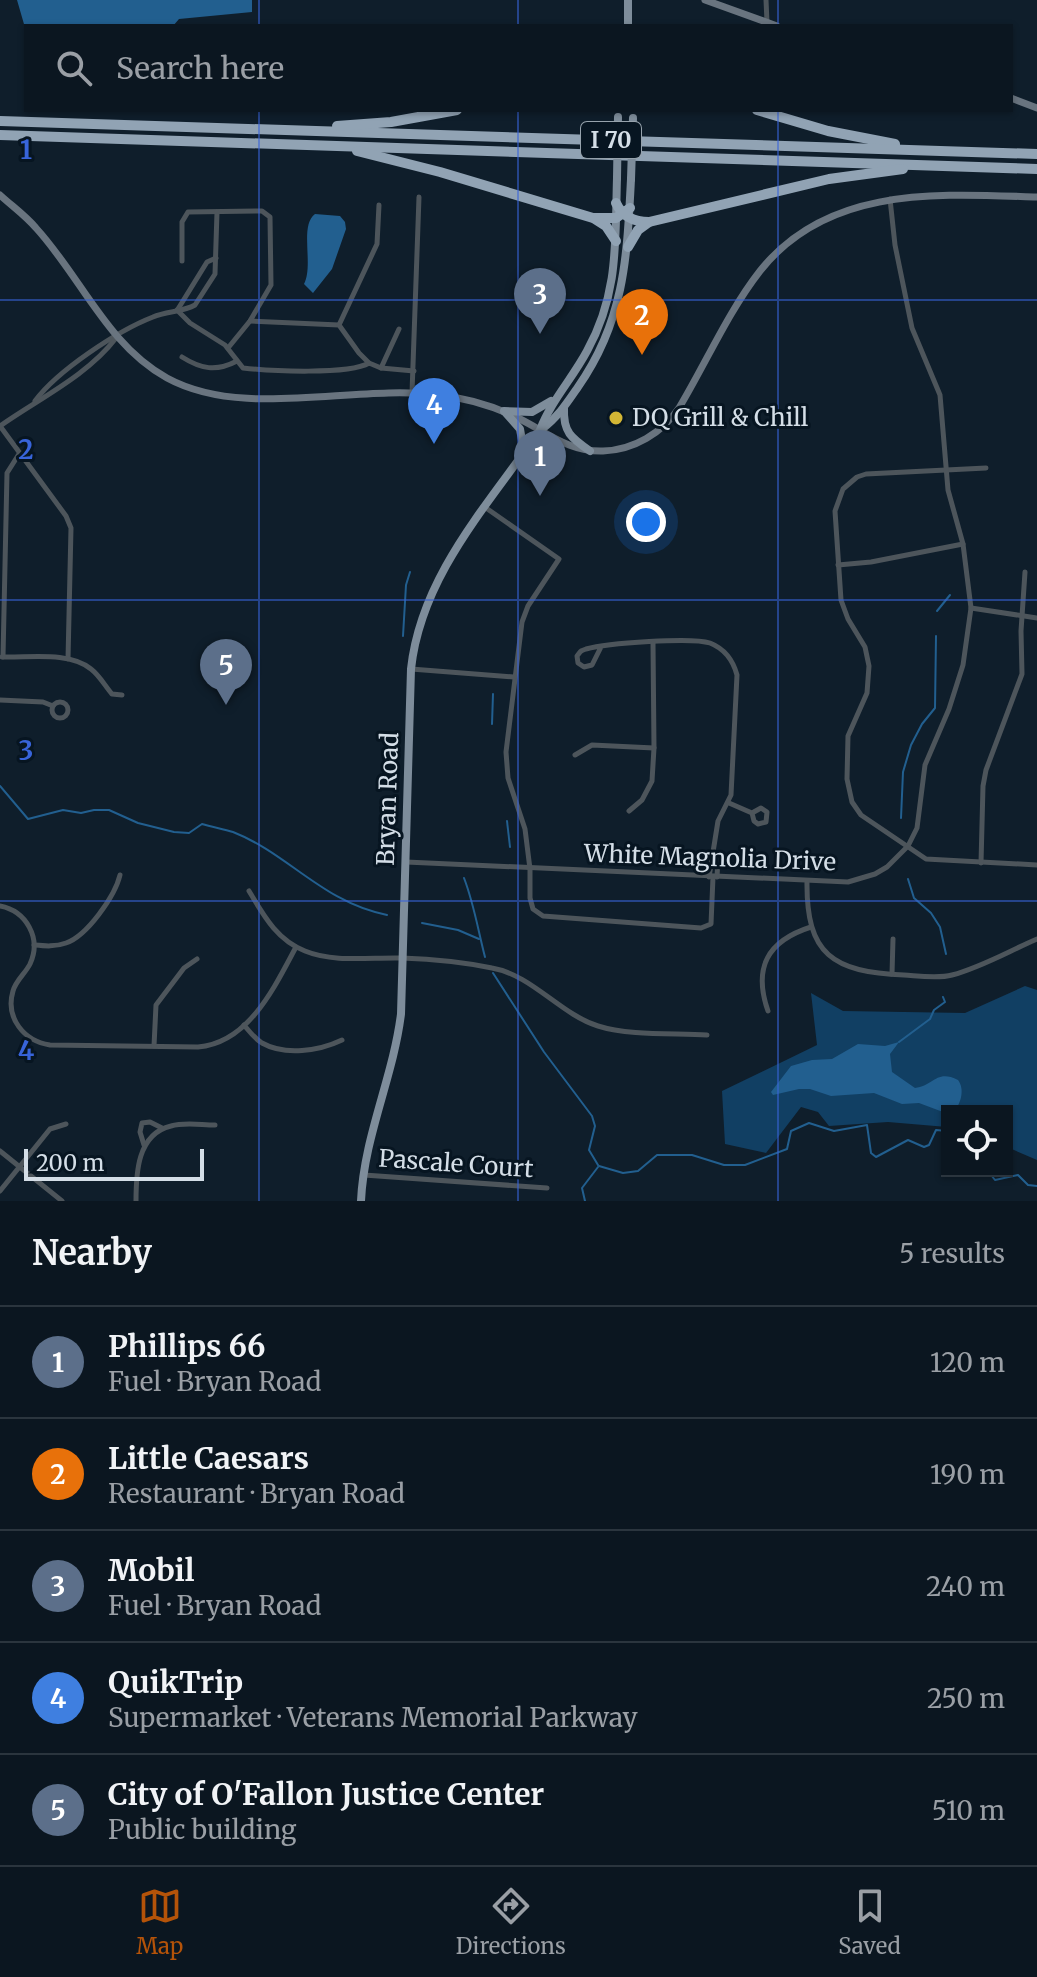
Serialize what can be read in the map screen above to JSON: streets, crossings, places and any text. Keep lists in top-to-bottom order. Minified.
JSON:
{"streets":{"highway":["I 70"],"main road":["Bryan Road"],"street":["White Magnolia Drive","Pascale Court"]},"crossings":[["Bryan Road","White Magnolia Drive"],["Bryan Road","Pascale Court"]],"places":["DQ Grill & Chill"],"scale_bar":"200 m","page":{"search":"Search here","pins":["3","2","4","1","5"],"scale":"200 m","heading":["Nearby","5 results"],"list":[{"mark":"1","name":"Phillips 66","note":"Fuel · Bryan Road","value":"120 m"},{"mark":"2","name":"Little Caesars","note":"Restaurant · Bryan Road","value":"190 m"},{"mark":"3","name":"Mobil","note":"Fuel · Bryan Road","value":"240 m"},{"mark":"4","name":"QuikTrip","note":"Supermarket · Veterans Memorial Parkway","value":"250 m"},{"mark":"5","name":"City of O'Fallon Justice Center","note":"Public building","value":"510 m"}],"nav":["Map","Directions","Saved"]},"grid":{"rows":["1","2","3","4"]}}
